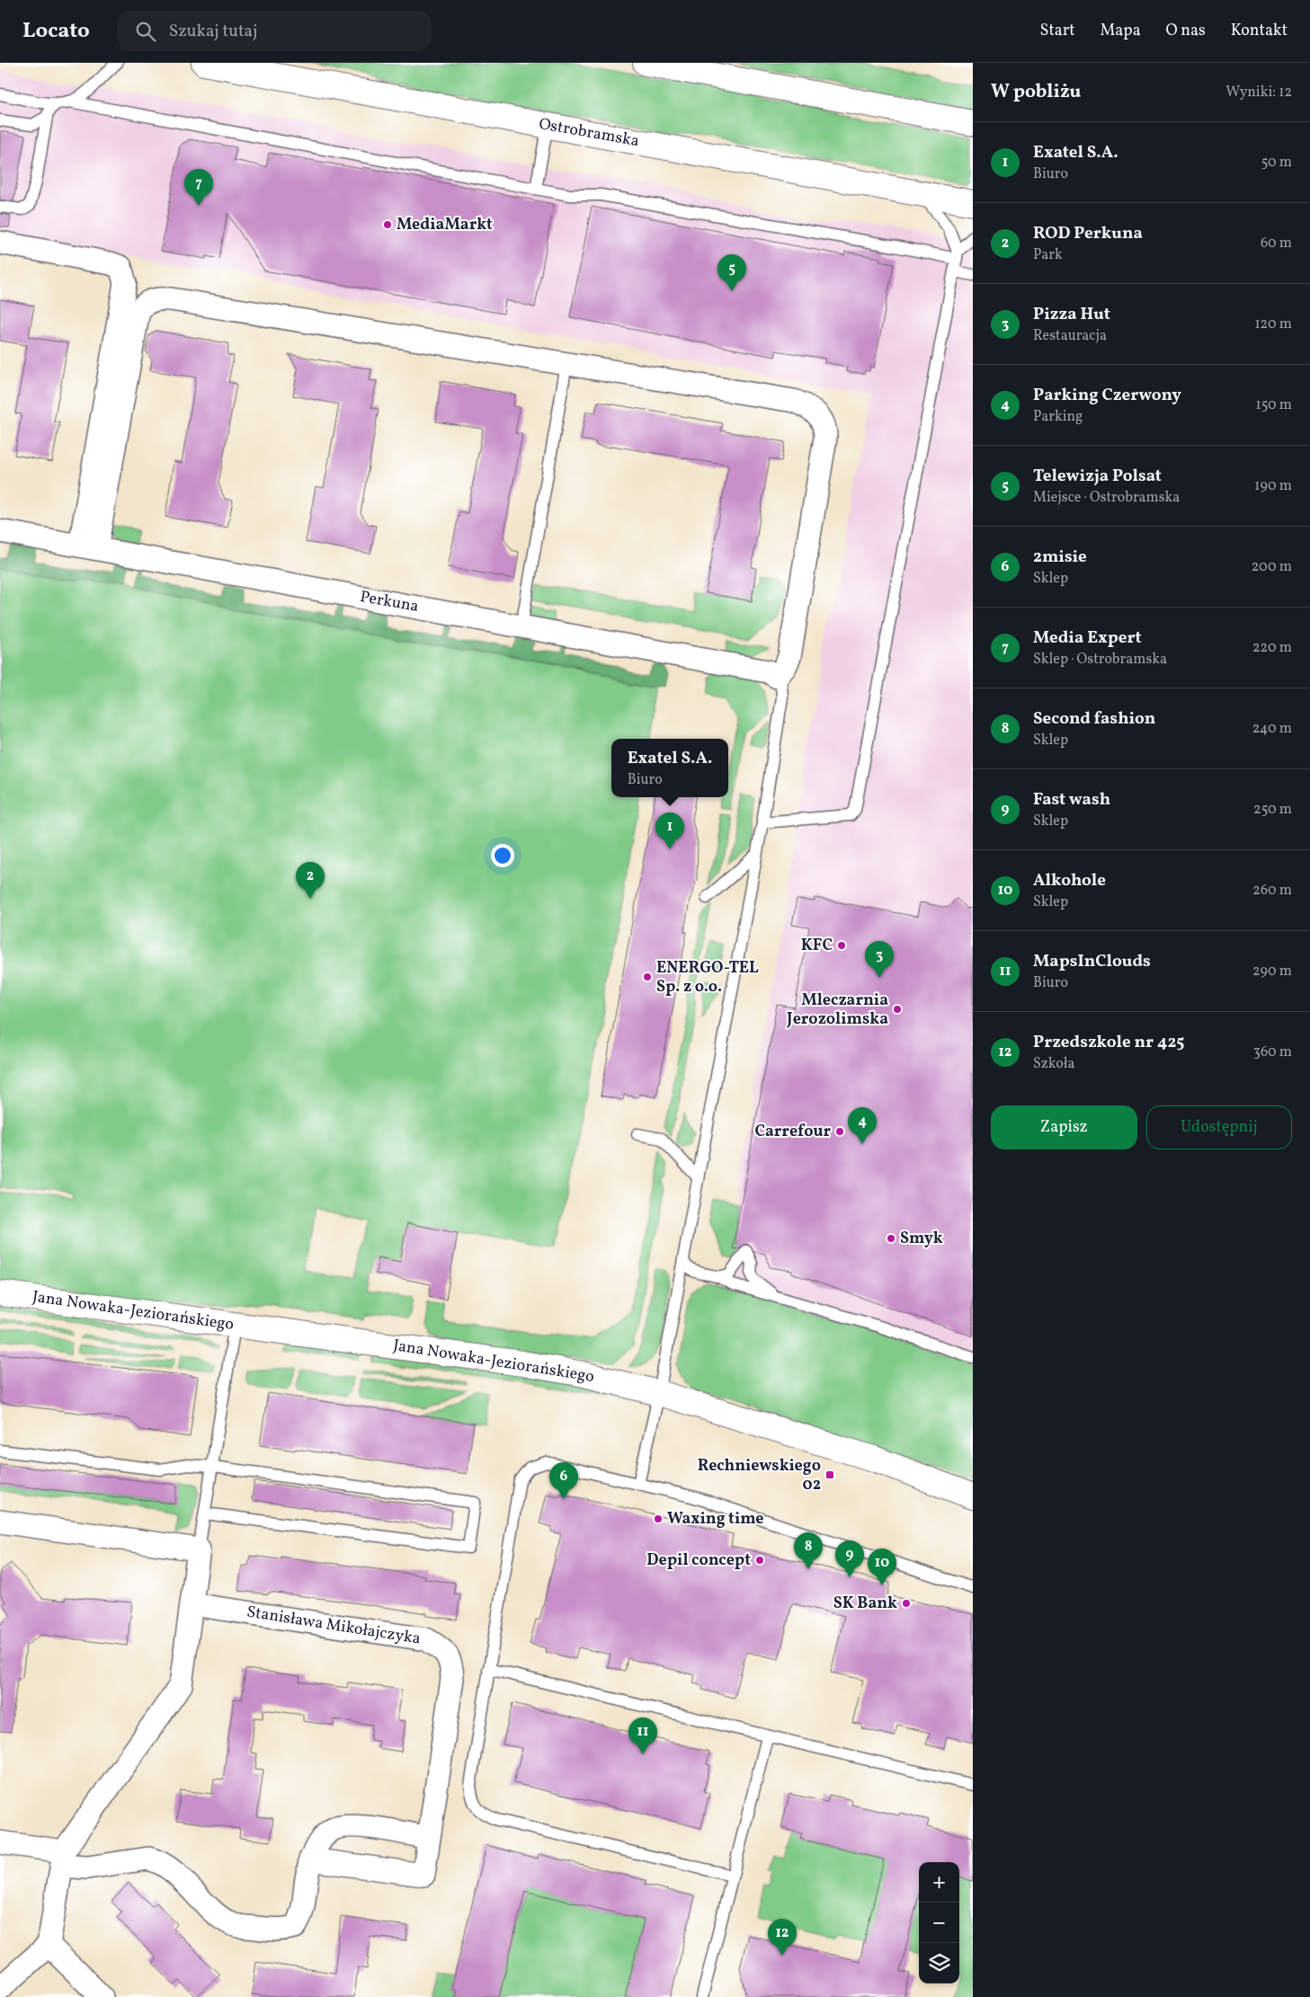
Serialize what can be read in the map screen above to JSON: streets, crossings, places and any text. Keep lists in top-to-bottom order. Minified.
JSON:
{"streets":{"main road":["Ostrobramska","Jana Nowaka-Jeziorańskiego"],"street":["Perkuna","Stanisława Mikołajczyka"]},"places":{"other":["MediaMarkt","KFC","ENERGO-TEL Sp. z o.o.","Mleczarnia Jerozolimska","Carrefour","Smyk","Waxing time","Depil concept","SK Bank"],"transit":["Rechniewskiego 02"]},"page":{"header":"Locato","search":"Szukaj tutaj","nav":["Start","Mapa","O nas","Kontakt"],"heading":["W pobliżu","Wyniki: 12"],"list":[{"mark":"1","name":"Exatel S.A.","note":"Biuro","value":"50 m"},{"mark":"2","name":"ROD Perkuna","note":"Park","value":"60 m"},{"mark":"3","name":"Pizza Hut","note":"Restauracja","value":"120 m"},{"mark":"4","name":"Parking Czerwony","note":"Parking","value":"150 m"},{"mark":"5","name":"Telewizja Polsat","note":"Miejsce · Ostrobramska","value":"190 m"},{"mark":"6","name":"2misie","note":"Sklep","value":"200 m"},{"mark":"7","name":"Media Expert","note":"Sklep · Ostrobramska","value":"220 m"},{"mark":"8","name":"Second fashion","note":"Sklep","value":"240 m"},{"mark":"9","name":"Fast wash","note":"Sklep","value":"250 m"},{"mark":"10","name":"Alkohole","note":"Sklep","value":"260 m"},{"mark":"11","name":"MapsInClouds","note":"Biuro","value":"290 m"},{"mark":"12","name":"Przedszkole nr 425","note":"Szkoła","value":"360 m"}],"pins":["7","5","1","2","3","4","6","8","9","10","11","12"],"popup":["Exatel S.A.","Biuro"],"buttons":["Zapisz","Udostępnij"],"map_buttons":["+","−"]}}
